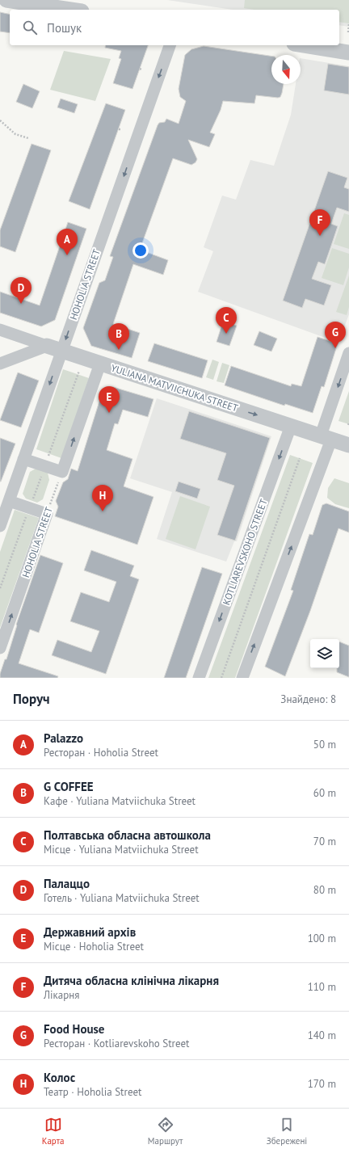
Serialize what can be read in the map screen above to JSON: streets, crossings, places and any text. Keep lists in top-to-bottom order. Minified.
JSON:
{"streets":{"street":["HOHOLIA STREET","YULIANA MATVIICHUKA STREET","KOTLIAREVSKOHO STREET"]},"crossings":[["HOHOLIA STREET","YULIANA MATVIICHUKA STREET"],["YULIANA MATVIICHUKA STREET","KOTLIAREVSKOHO STREET"]],"one_way":["YULIANA MATVIICHUKA STREET"],"north":"bottom","page":{"search":"Пошук","pins":["F","A","D","C","G","B","E","H"],"heading":["Поруч","Знайдено: 8"],"list":[{"mark":"A","name":"Palazzo","note":"Ресторан · Hoholia Street","value":"50 m"},{"mark":"B","name":"G COFFEE","note":"Кафе · Yuliana Matviichuka Street","value":"60 m"},{"mark":"C","name":"Полтавська обласна автошкола","note":"Місце · Yuliana Matviichuka Street","value":"70 m"},{"mark":"D","name":"Палаццо","note":"Готель · Yuliana Matviichuka Street","value":"80 m"},{"mark":"E","name":"Державний архів","note":"Місце · Hoholia Street","value":"100 m"},{"mark":"F","name":"Дитяча обласна клінічна лікарня","note":"Лікарня","value":"110 m"},{"mark":"G","name":"Food House","note":"Ресторан · Kotliarevskoho Street","value":"140 m"},{"mark":"H","name":"Колос","note":"Театр · Hoholia Street","value":"170 m"}],"nav":["Карта","Маршрут","Збережені"]}}
